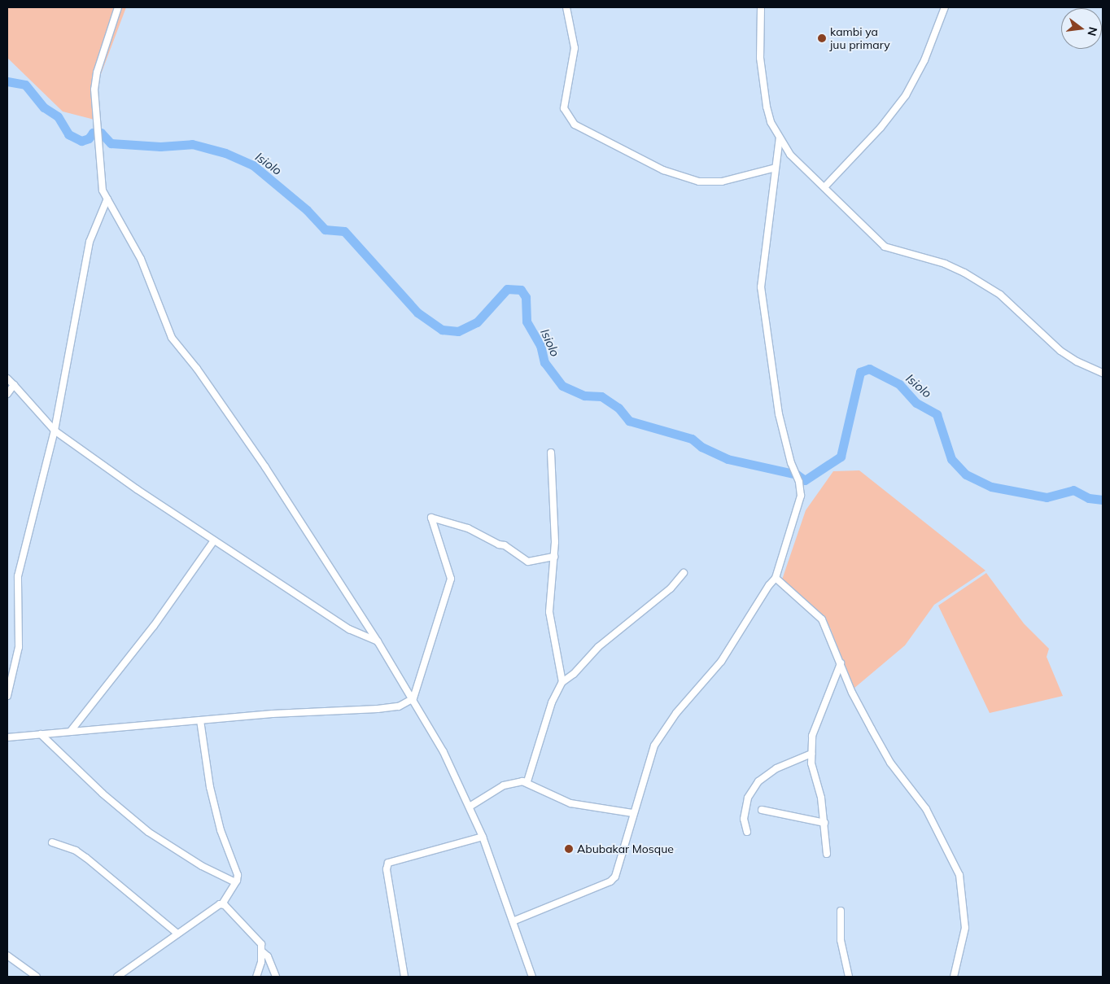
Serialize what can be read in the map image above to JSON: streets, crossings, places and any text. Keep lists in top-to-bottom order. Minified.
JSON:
{"water":["Isiolo"],"places":["kambi ya juu primary","Abubakar Mosque"],"north":"right"}
